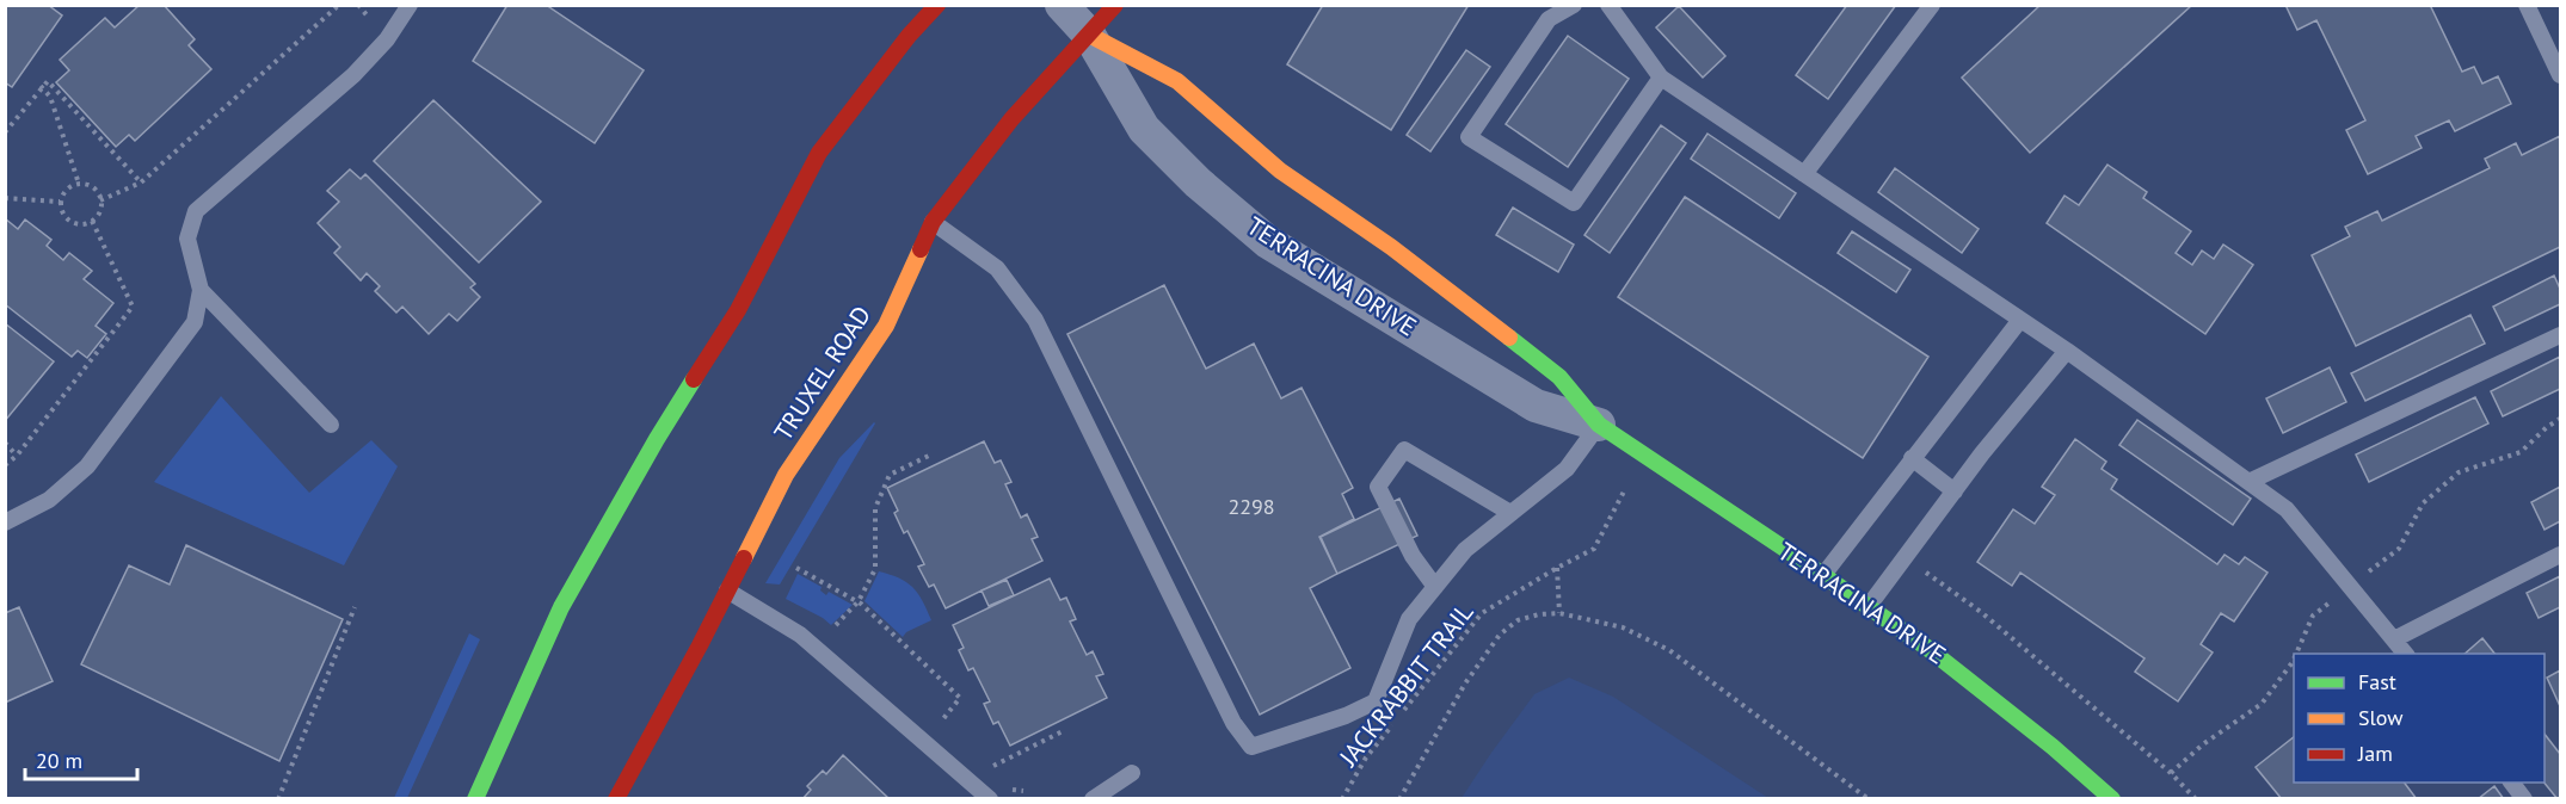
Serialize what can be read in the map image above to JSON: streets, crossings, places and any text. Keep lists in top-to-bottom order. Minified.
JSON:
{"streets":{"main road":["TERRACINA DRIVE","TRUXEL ROAD"],"path":["JACKRABBIT TRAIL"]},"crossings":[["TERRACINA DRIVE","TRUXEL ROAD"]],"house_numbers":["2298"],"legend":["Fast","Slow","Jam"],"scale_bar":"20 m"}
